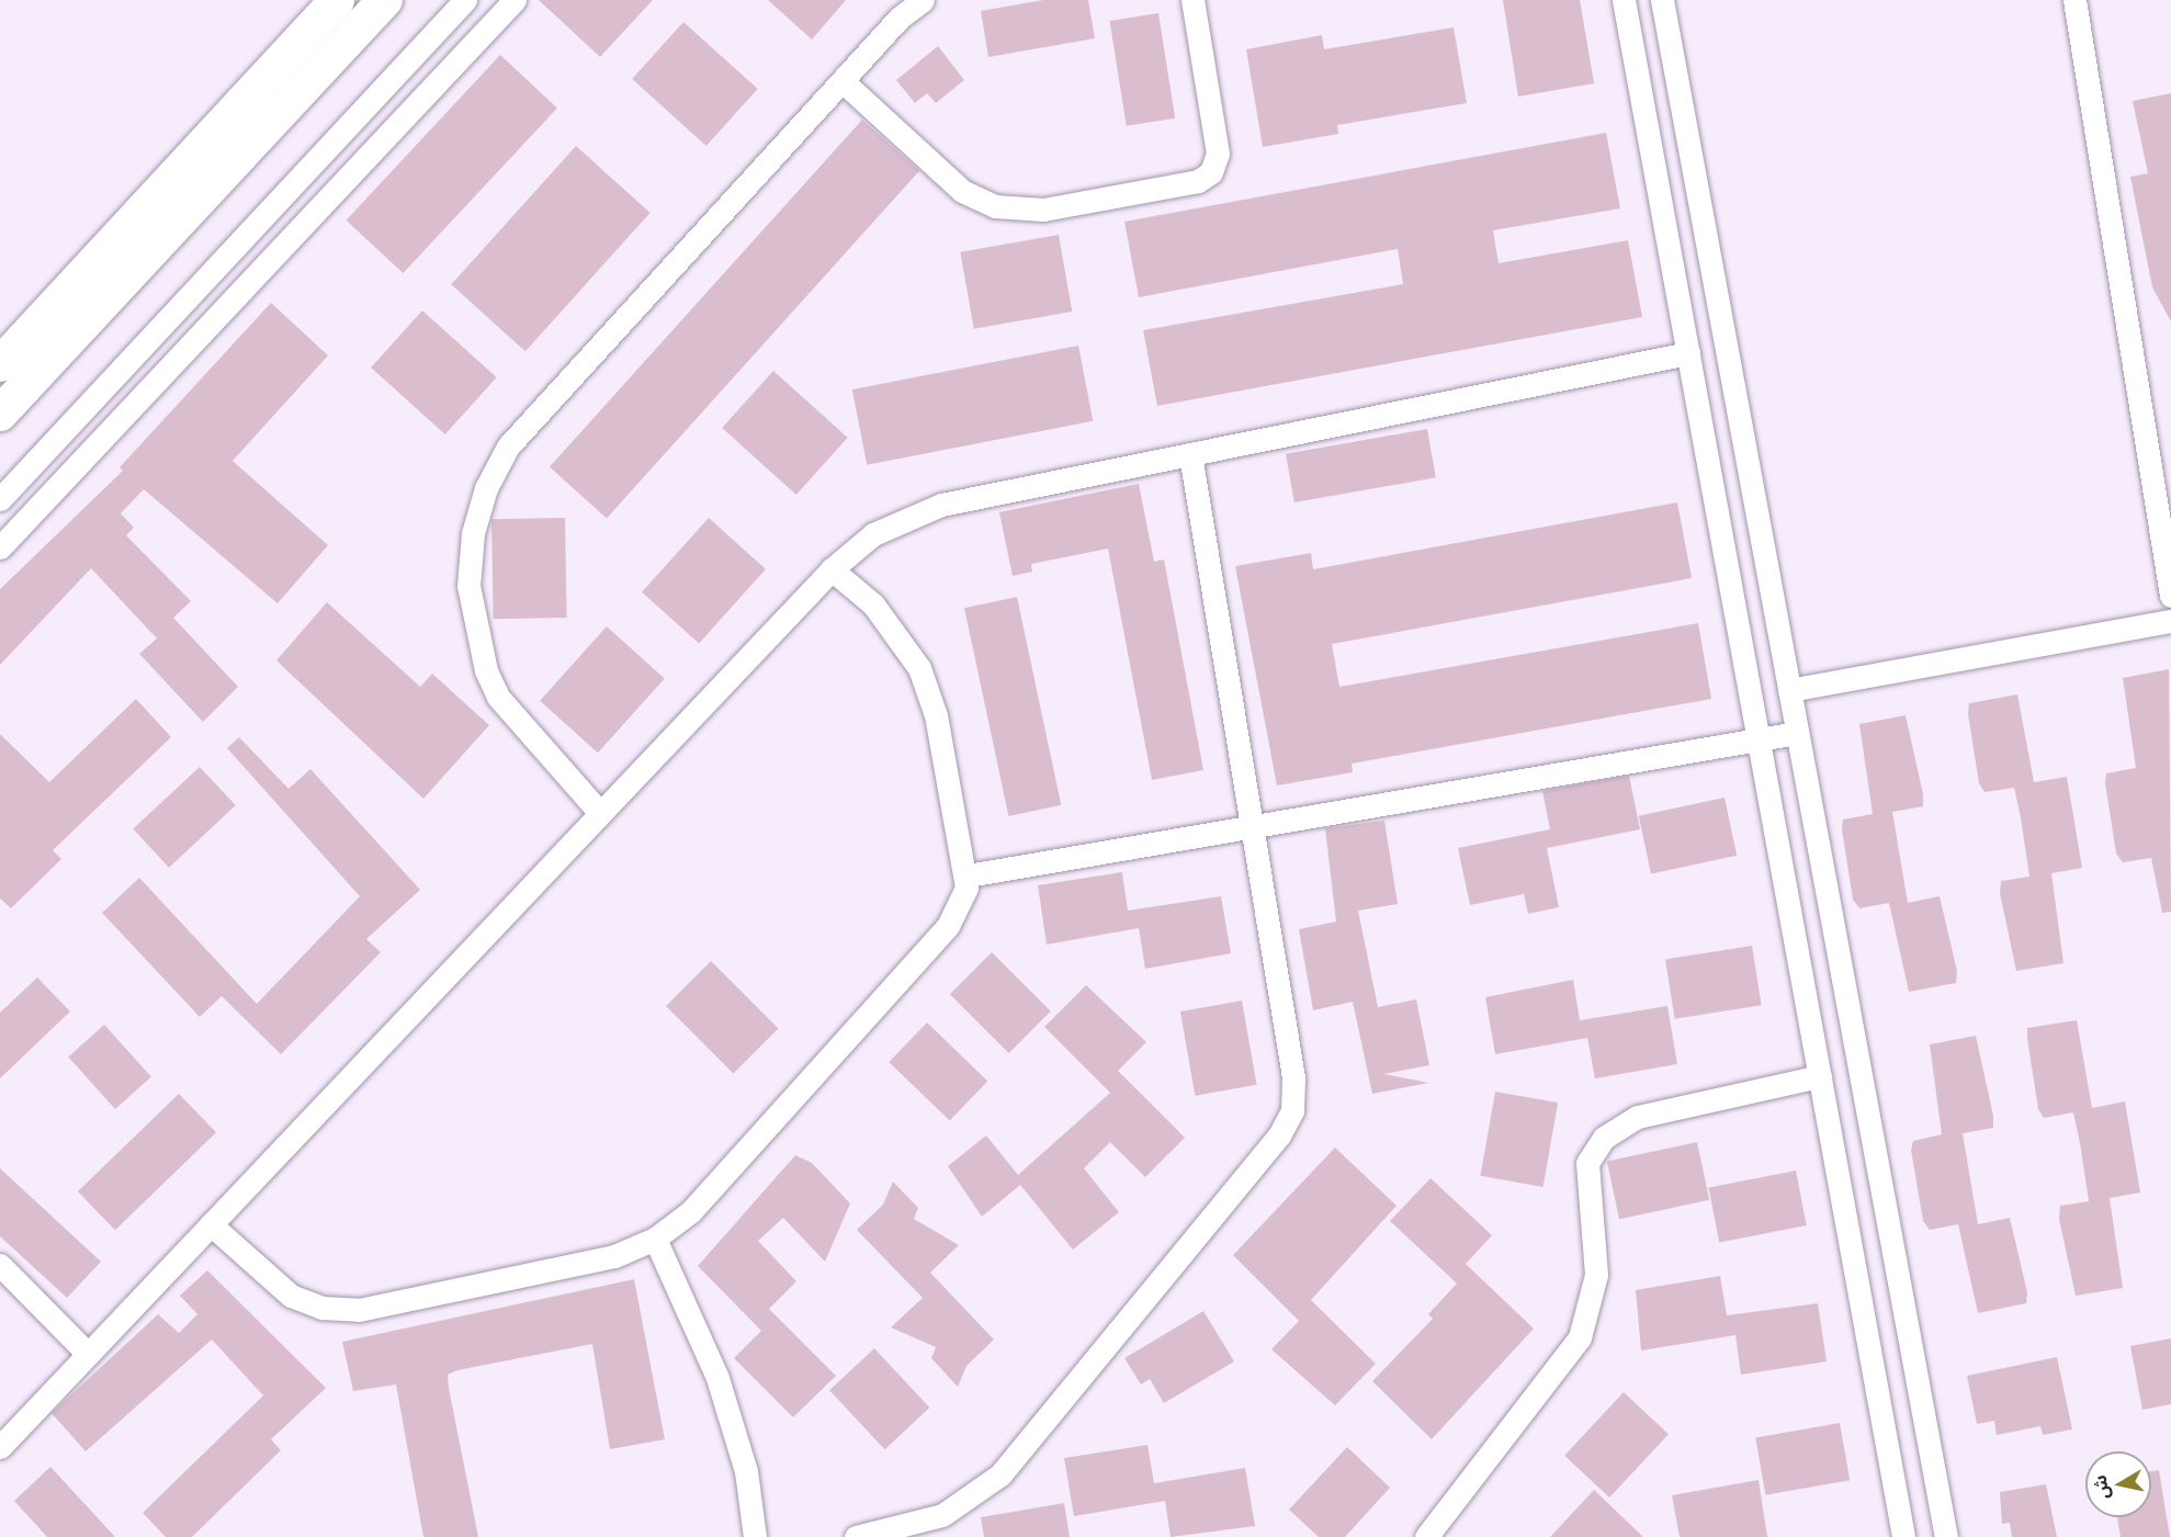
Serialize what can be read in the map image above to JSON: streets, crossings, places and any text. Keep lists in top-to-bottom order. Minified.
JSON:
{"north":"left"}
